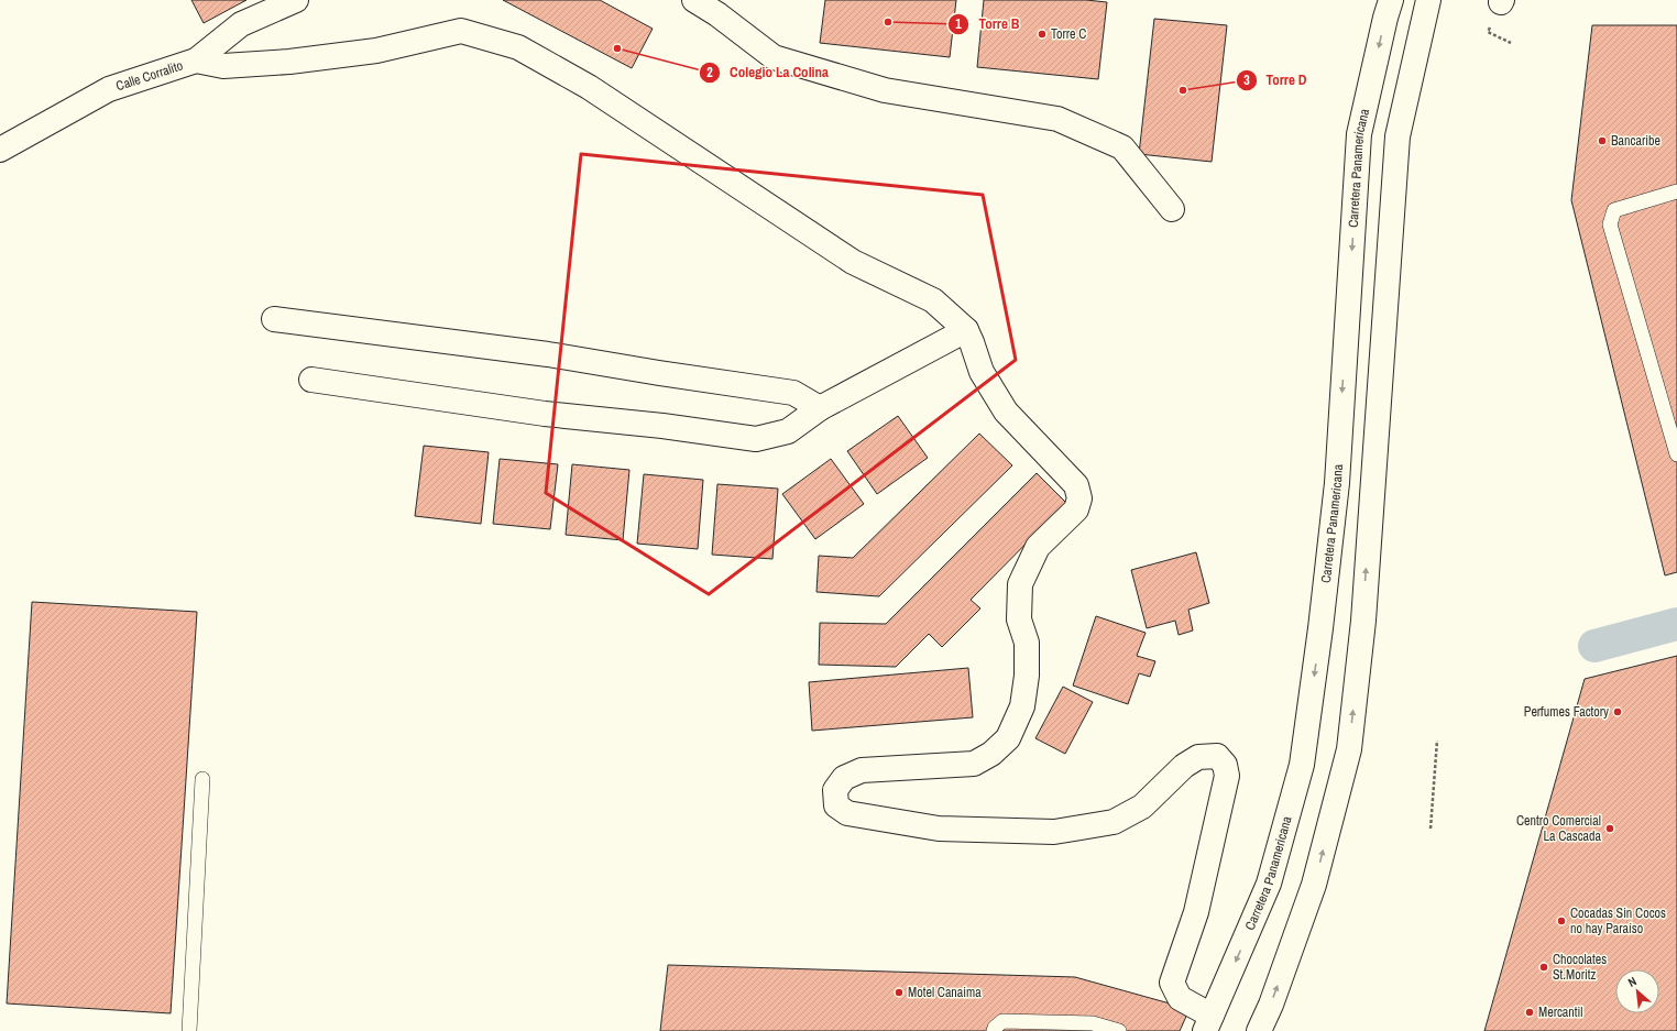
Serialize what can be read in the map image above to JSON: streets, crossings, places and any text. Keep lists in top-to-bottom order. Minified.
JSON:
{"streets":{"street":["Calle Corralito","Carretera Panamericana"]},"places":["Torre B","Torre C","Colegio La Colina","Torre D","Bancaribe","Perfumes Factory","Centro Comercial La Cascada","Cocadas Sin Cocos no hay Paraíso","Chocolates St.Moritz","Motel Canaima","Mercantil"],"north":"top left"}
